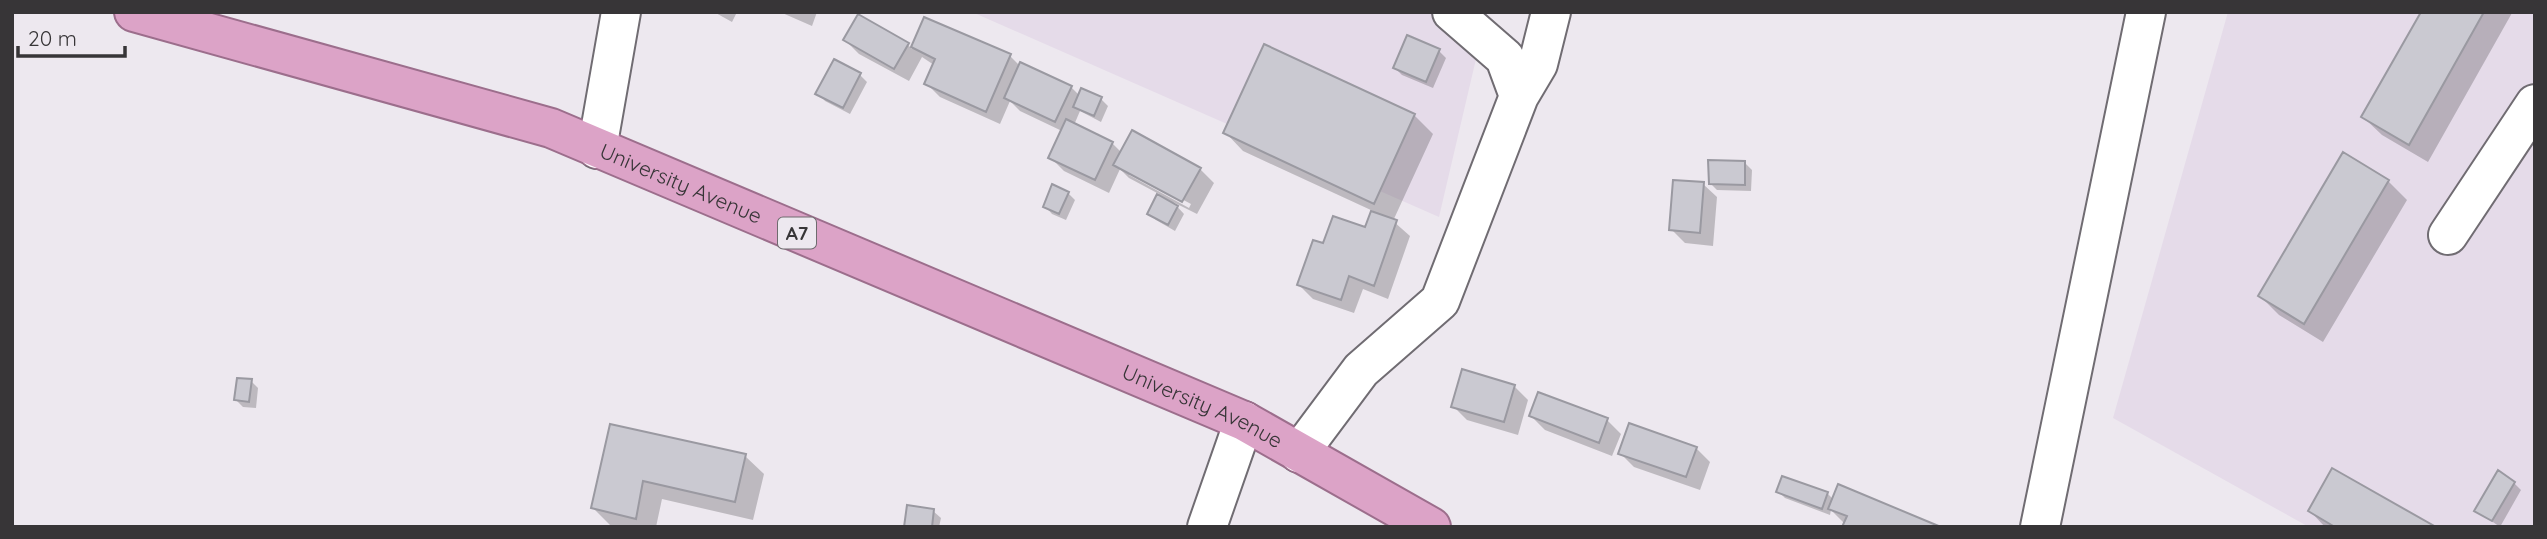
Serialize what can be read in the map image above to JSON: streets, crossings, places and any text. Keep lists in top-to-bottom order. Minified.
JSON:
{"streets":{"highway":["University Avenue","A7"]},"scale_bar":"20 m"}
